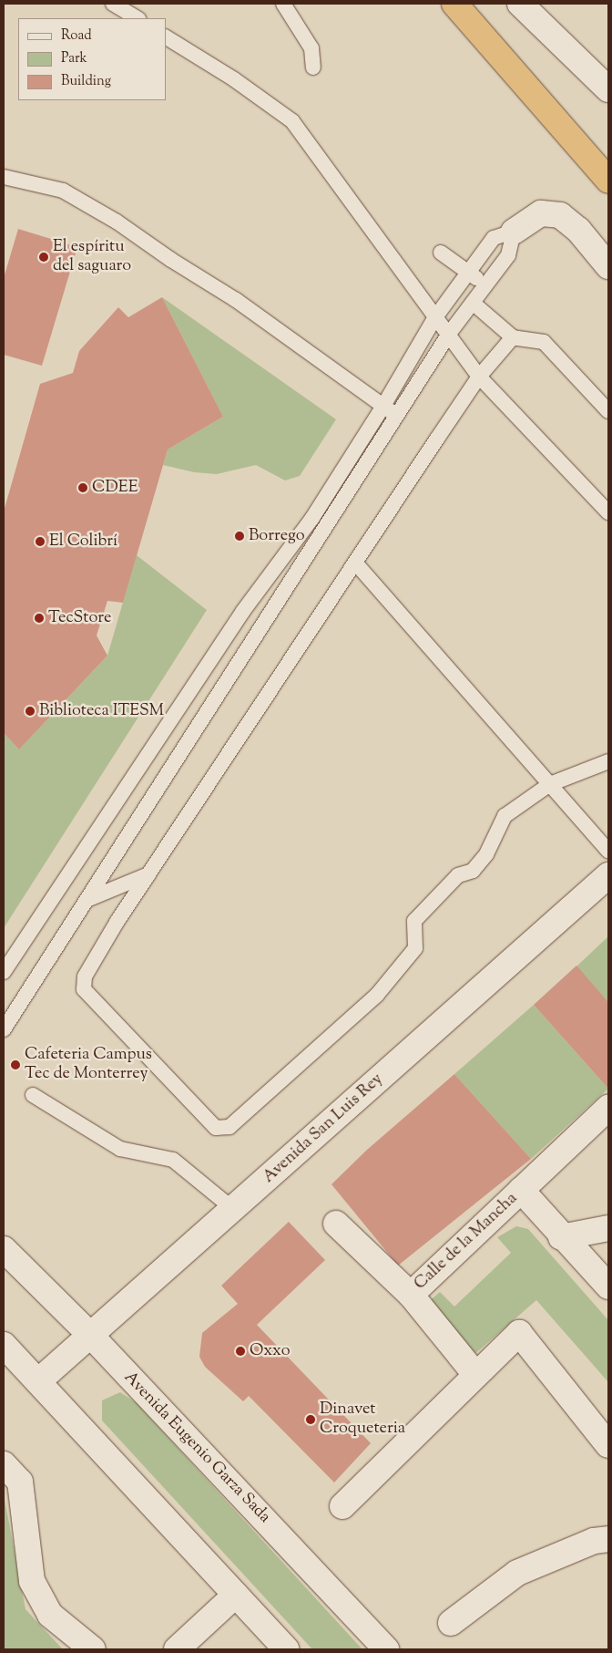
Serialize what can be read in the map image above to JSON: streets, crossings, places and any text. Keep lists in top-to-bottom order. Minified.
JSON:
{"streets":{"street":["Avenida San Luis Rey","Calle de la Mancha","Avenida Eugenio Garza Sada"]},"crossings":[["Avenida San Luis Rey","Avenida Eugenio Garza Sada"]],"places":["El espíritu del saguaro","CDEE","Borrego","El Colibrí","TecStore","Biblioteca ITESM","Cafeteria Campus Tec de Monterrey","Oxxo","Dinavet Croqueteria"],"legend":["Road","Park","Building"]}
